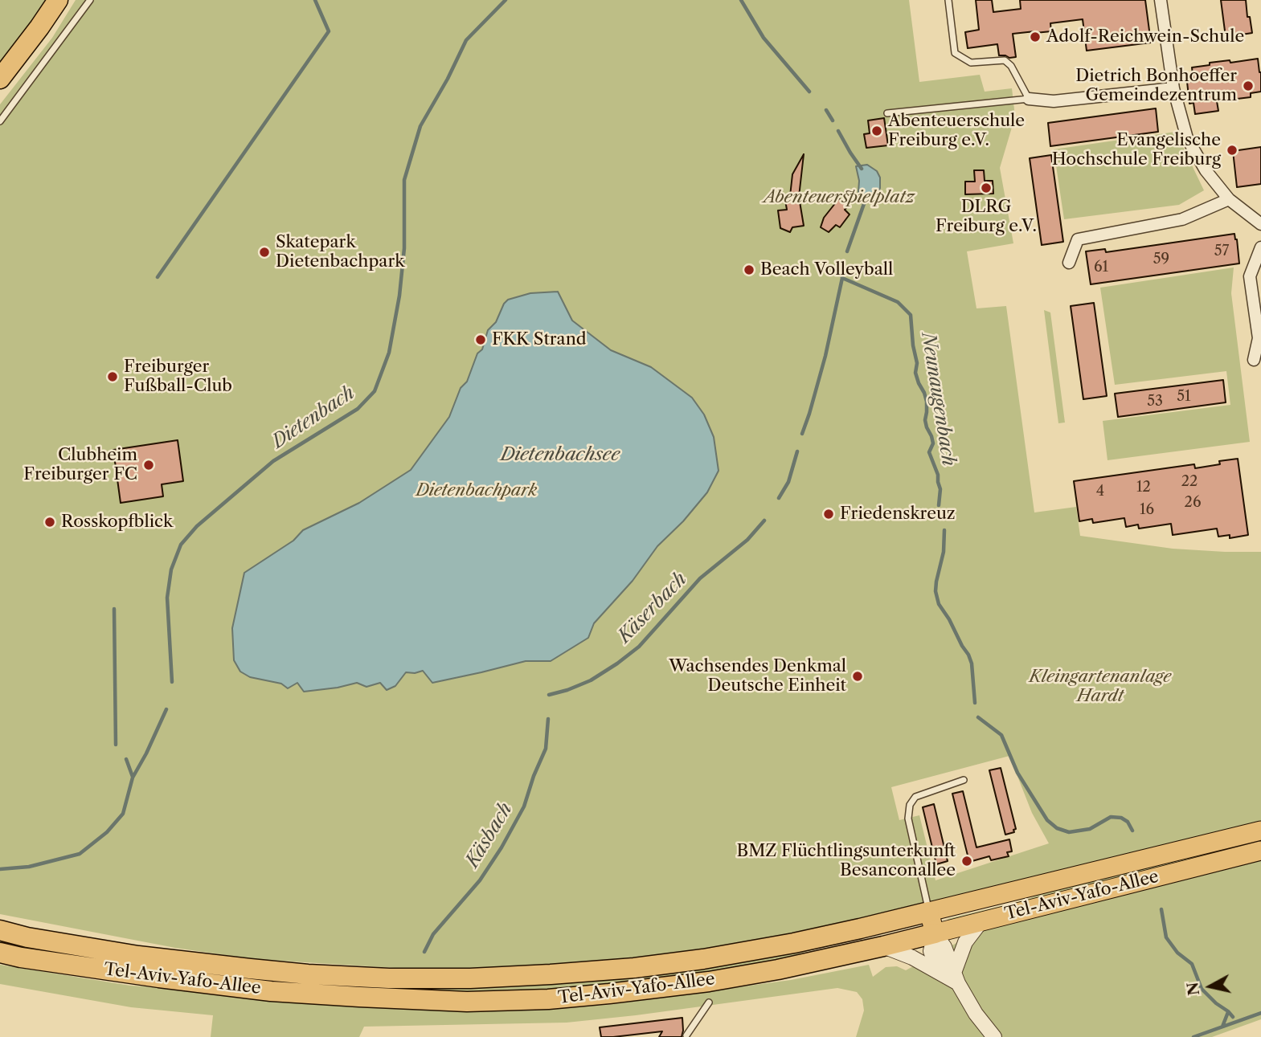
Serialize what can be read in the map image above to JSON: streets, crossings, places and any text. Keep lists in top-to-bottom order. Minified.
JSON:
{"streets":{"highway":["Tel-Aviv-Yafo-Allee"]},"water":["Neunaugenbach","Dietenbach","Dietenbachsee","Käserbach","Käsbach"],"parks":["Abenteuerspielplatz","Dietenbachpark","Kleingartenanlage Hardt"],"places":["Adolf-Reichwein-Schule","Dietrich Bonhoeffer Gemeindezentrum","Abenteuerschule Freiburg e.V.","Evangelische Hochschule Freiburg","DLRG Freiburg e.V.","Skatepark Dietenbachpark","Beach Volleyball","FKK Strand","Freiburger Fußball-Club","Clubheim Freiburger FC","Friedenskreuz","Rosskopfblick","Wachsendes Denkmal Deutsche Einheit","BMZ Flüchtlingsunterkunft Besanconallee"],"house_numbers":["57","59","61","51","53","22","12","4","26","16"],"north":"left"}
